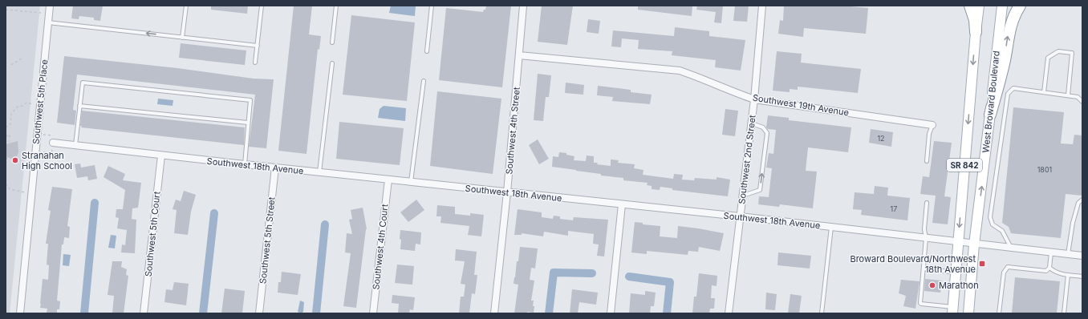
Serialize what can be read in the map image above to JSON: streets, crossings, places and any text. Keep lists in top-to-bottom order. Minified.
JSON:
{"streets":{"main road":["West Broward Boulevard","SR 842"],"street":["Southwest 5th Place","Southwest 19th Avenue","Southwest 4th Street","Southwest 2nd Street","Southwest 18th Avenue","Southwest 5th Court","Southwest 5th Street","Southwest 4th Court"]},"crossings":[["West Broward Boulevard","Southwest 18th Avenue"],["Southwest 19th Avenue","Southwest 4th Street"],["Southwest 19th Avenue","Southwest 2nd Street"],["Southwest 4th Street","Southwest 18th Avenue"],["Southwest 2nd Street","Southwest 18th Avenue"],["SR 842","Southwest 18th Avenue"],["Southwest 18th Avenue","Southwest 5th Court"],["Southwest 18th Avenue","Southwest 5th Street"],["Southwest 18th Avenue","Southwest 4th Court"]],"places":{"other":["Stranahan High School","Marathon"],"transit":["Broward Boulevard/Northwest 18th Avenue"]},"house_numbers":["12","1801","17"]}
